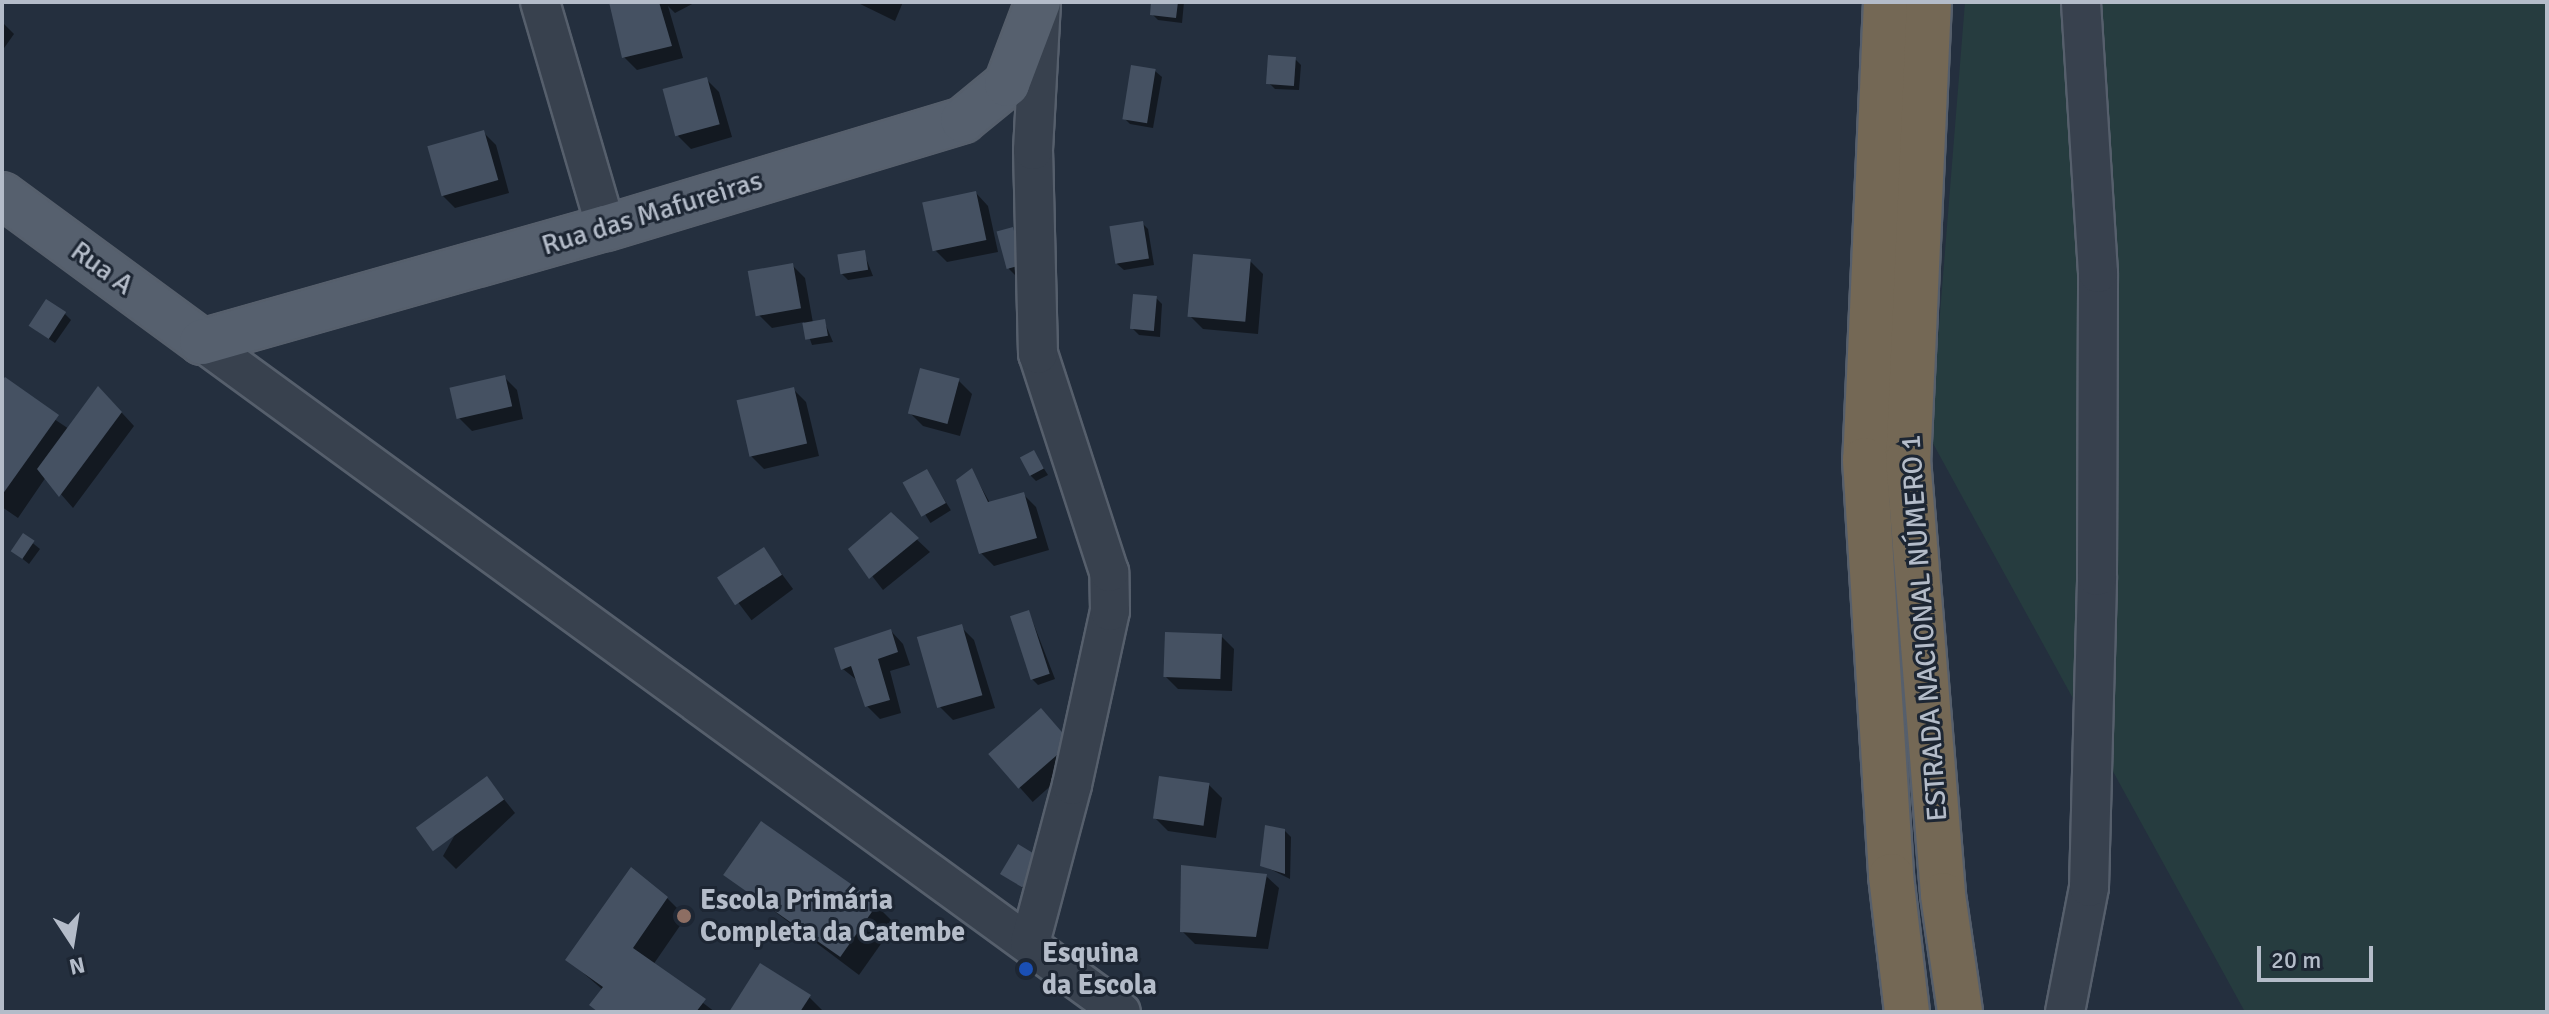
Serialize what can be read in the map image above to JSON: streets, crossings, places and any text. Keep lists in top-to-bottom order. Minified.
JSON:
{"streets":{"highway":["ESTRADA NACIONAL NÚMERO 1"],"main road":["Rua das Mafureiras","Rua A"]},"crossings":[["Rua das Mafureiras","Rua A"]],"places":["Escola Primária Completa da Catembe","Esquina da Escola"],"scale_bar":"20 m","north":"bottom"}
